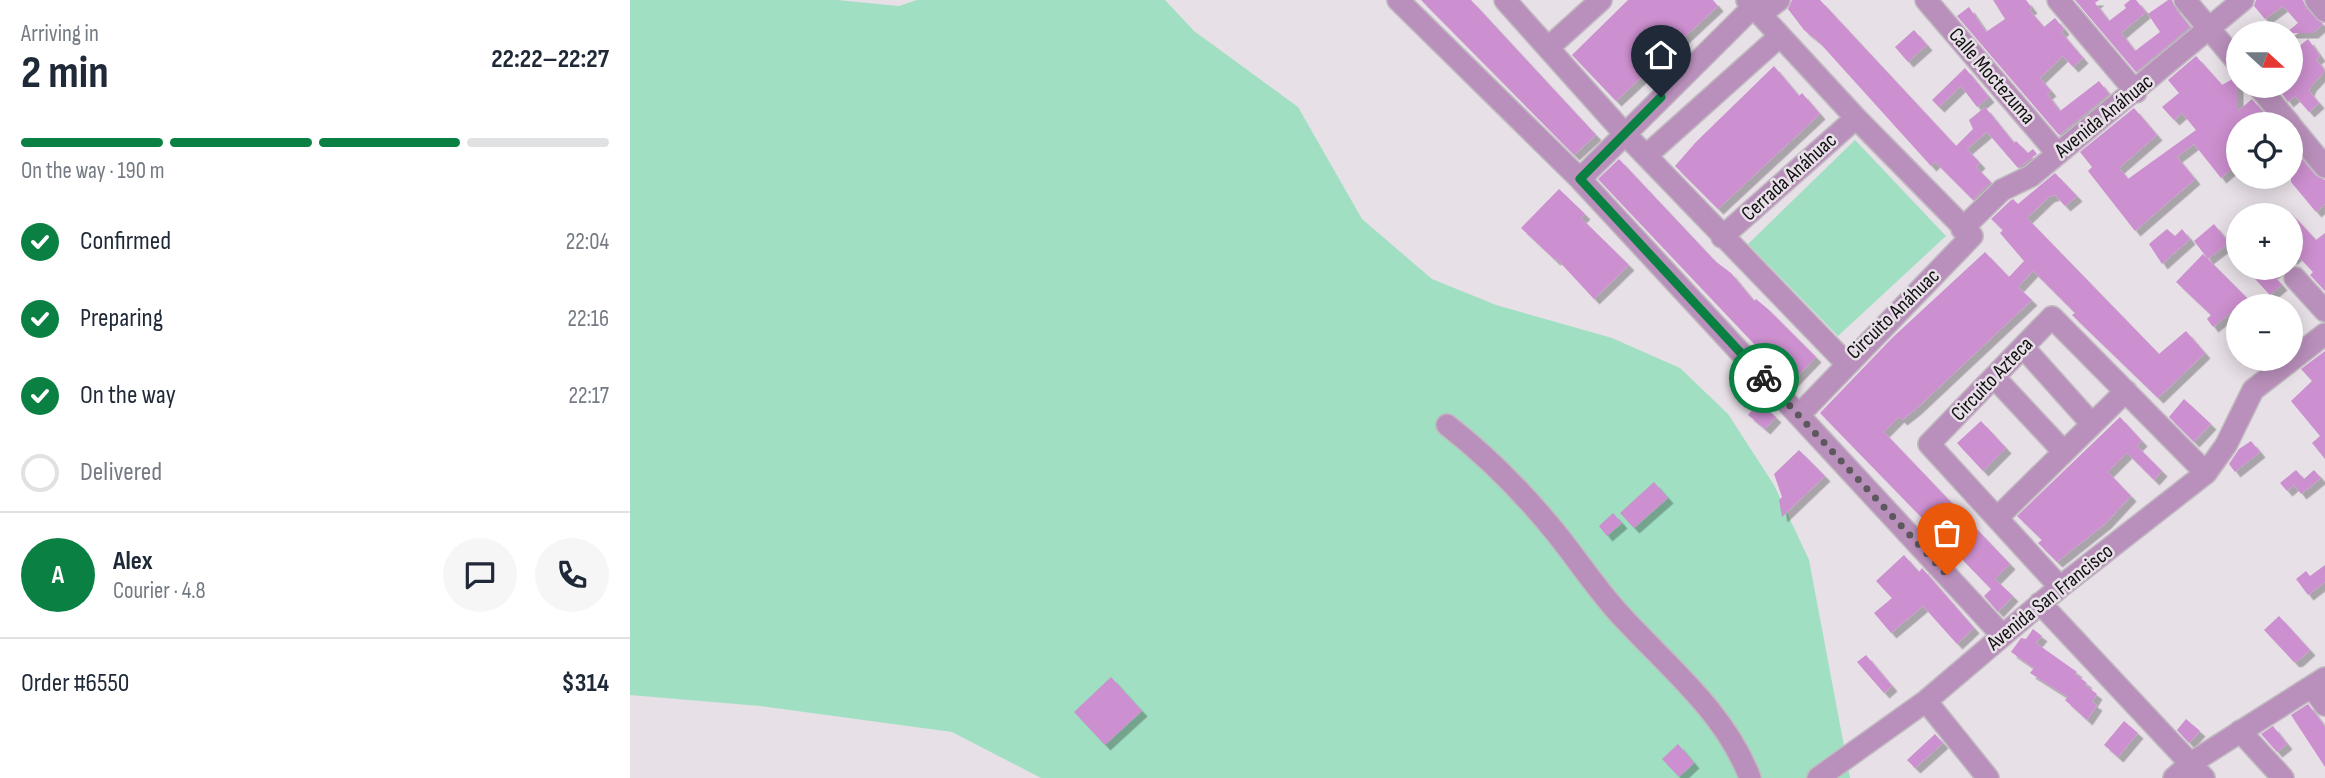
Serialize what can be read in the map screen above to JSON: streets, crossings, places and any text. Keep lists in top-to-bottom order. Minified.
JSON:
{"streets":{"street":["Calle Moctezuma","Avenida Anáhuac","Cerrada Anáhuac","Circuito Anáhuac","Circuito Azteca","Avenida San Francisco"]},"crossings":[["Calle Moctezuma","Avenida Anáhuac"],["Avenida Anáhuac","Circuito Anáhuac"],["Cerrada Anáhuac","Circuito Anáhuac"],["Circuito Azteca","Avenida San Francisco"]],"north":"right","page":{"heading":["2 min","Arriving in","22:22–22:27"],"panel":["Alex","Courier · 4.8","Order #6550","$314"],"map_buttons":["+","−"],"bar":"On the way · 190 m","list":[["Confirmed","22:04"],["Preparing","22:16"],["On the way","22:17"],"Delivered"],"round":"A"}}
